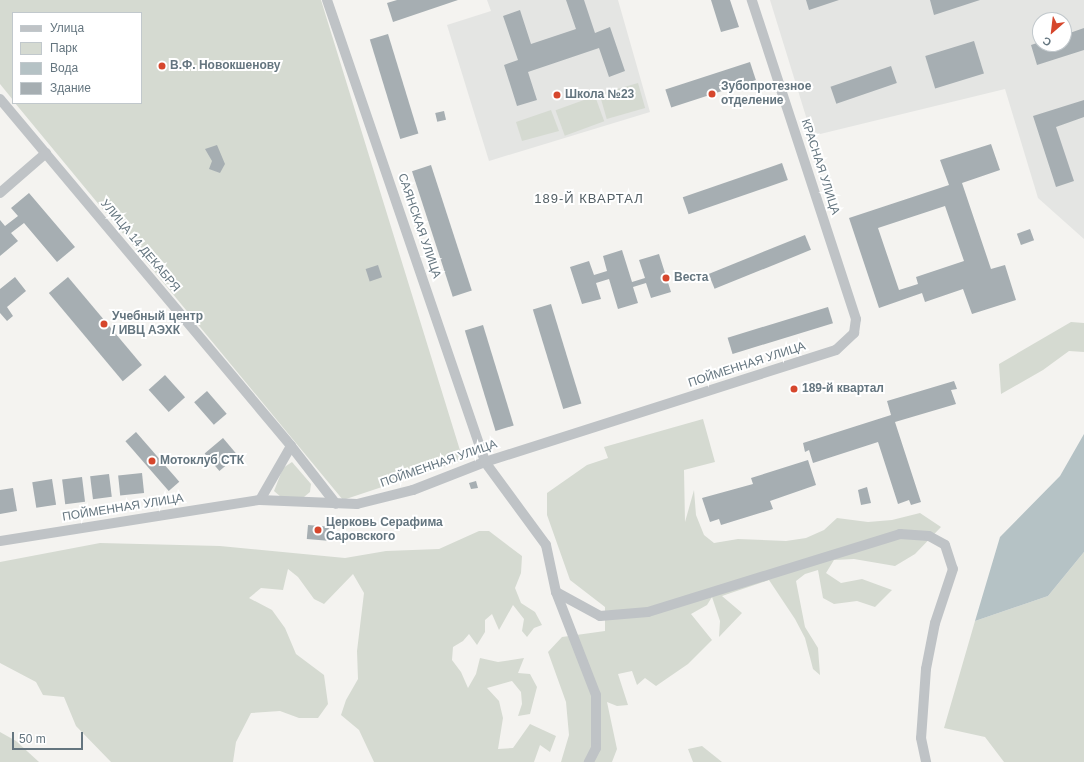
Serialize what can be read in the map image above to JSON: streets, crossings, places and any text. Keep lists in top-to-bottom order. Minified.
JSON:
{"streets":{"street":["КРАСНАЯ УЛИЦА","САЯНСКАЯ УЛИЦА","УЛИЦА 14 ДЕКАБРЯ","ПОЙМЕННАЯ УЛИЦА"]},"crossings":[["КРАСНАЯ УЛИЦА","ПОЙМЕННАЯ УЛИЦА"],["САЯНСКАЯ УЛИЦА","ПОЙМЕННАЯ УЛИЦА"],["УЛИЦА 14 ДЕКАБРЯ","ПОЙМЕННАЯ УЛИЦА"]],"districts":["189-Й КВАРТАЛ"],"places":["В.Ф. Новокшенову","Зубопротезное отделение","Школа №23","Веста","Учебный центр / ИВЦ АЭХК","189-й квартал","Мотоклуб СТК","Церковь Серафима Саровского"],"legend":["Улица","Парк","Вода","Здание"],"scale_bar":"50 m","north":"bottom left"}
